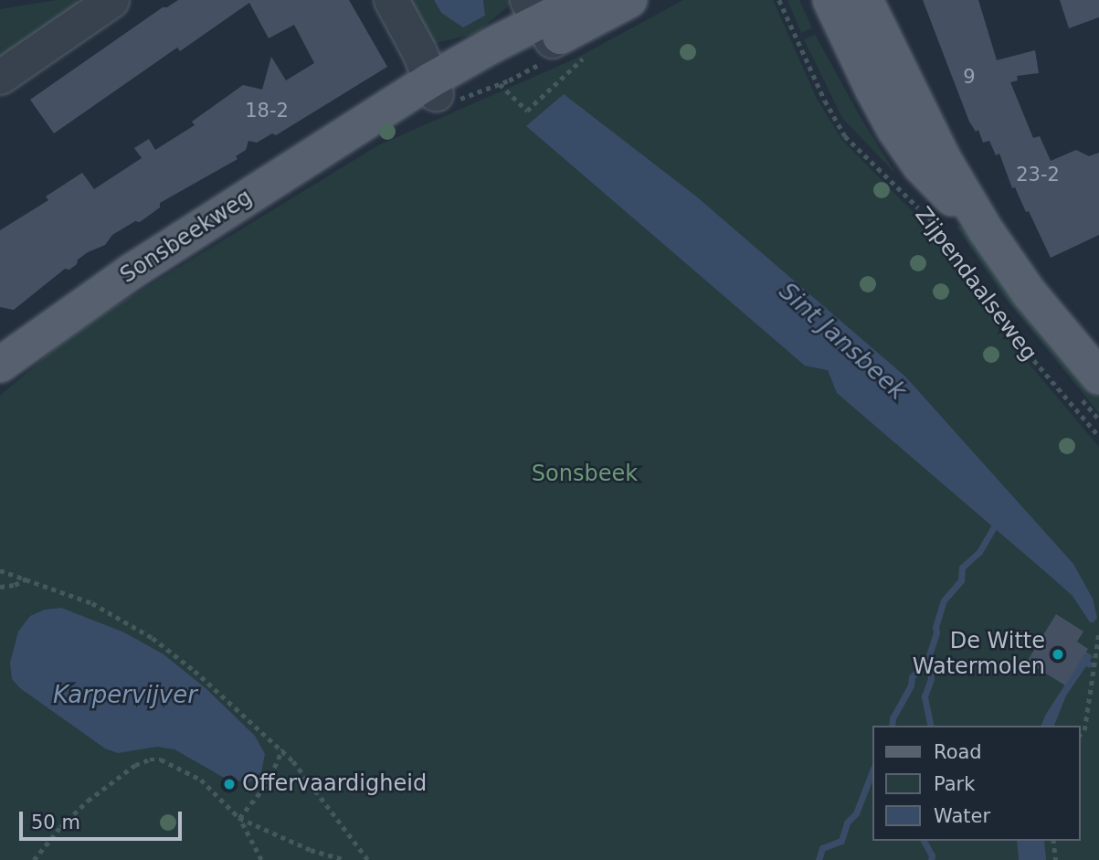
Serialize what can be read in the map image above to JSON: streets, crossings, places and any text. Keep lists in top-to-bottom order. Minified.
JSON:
{"streets":{"main road":["Sonsbeekweg","Zijpendaalseweg"]},"water":["Sint Jansbeek","Karpervijver"],"parks":["Sonsbeek"],"places":["De Witte Watermolen","Offervaardigheid"],"house_numbers":["9","18-2","23-2"],"legend":["Road","Park","Water"],"scale_bar":"50 m"}
